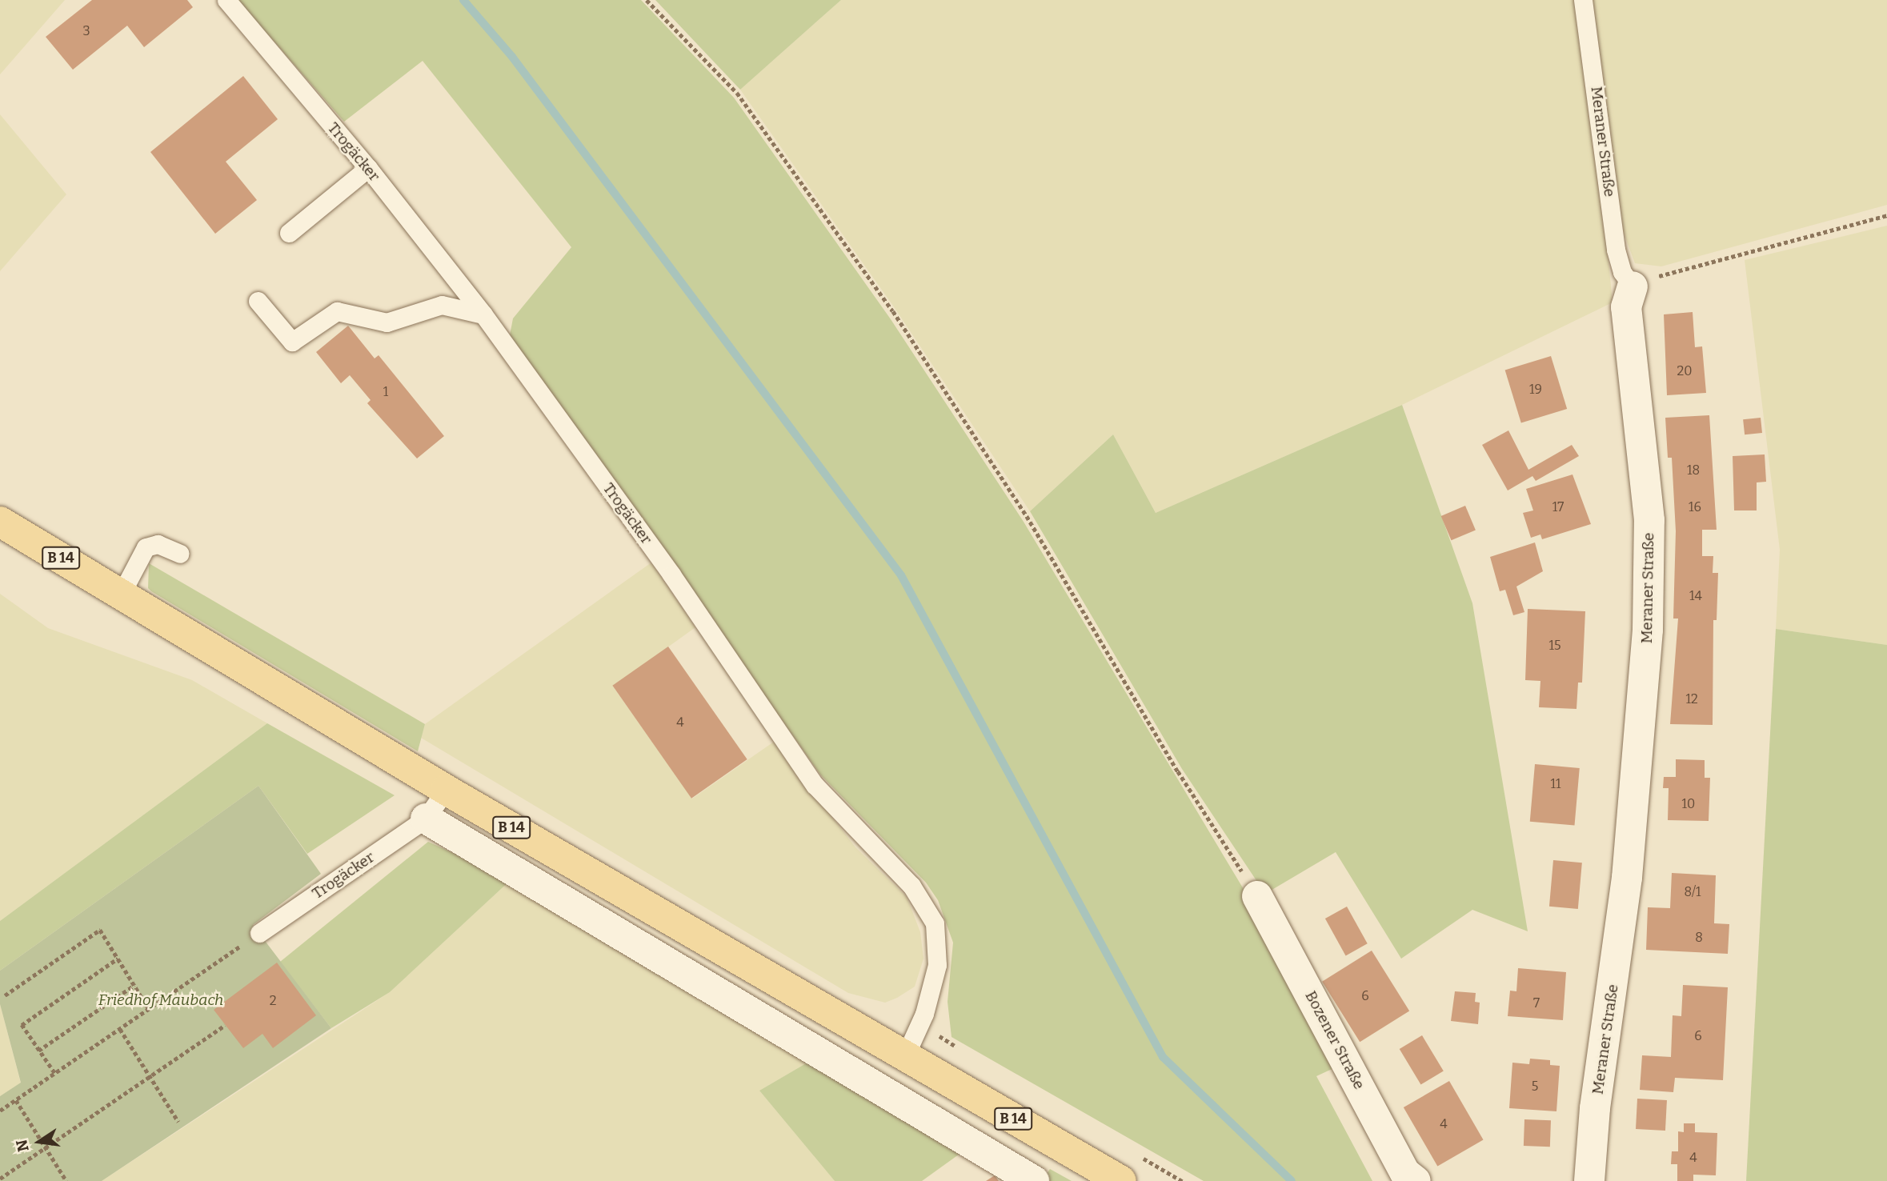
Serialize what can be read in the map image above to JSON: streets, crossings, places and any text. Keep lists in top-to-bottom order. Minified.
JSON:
{"streets":{"main road":["B 14"],"street":["Meraner Straße","Bozener Straße"],"lane":["Trogäcker"]},"crossings":[["Trogäcker","B 14"]],"parks":["Friedhof Maubach"],"house_numbers":["3","20","19","1","18","17","16","14","15","12","4","11","10","8/1","8","6","2","7","6","5","4","4"],"north":"left"}
